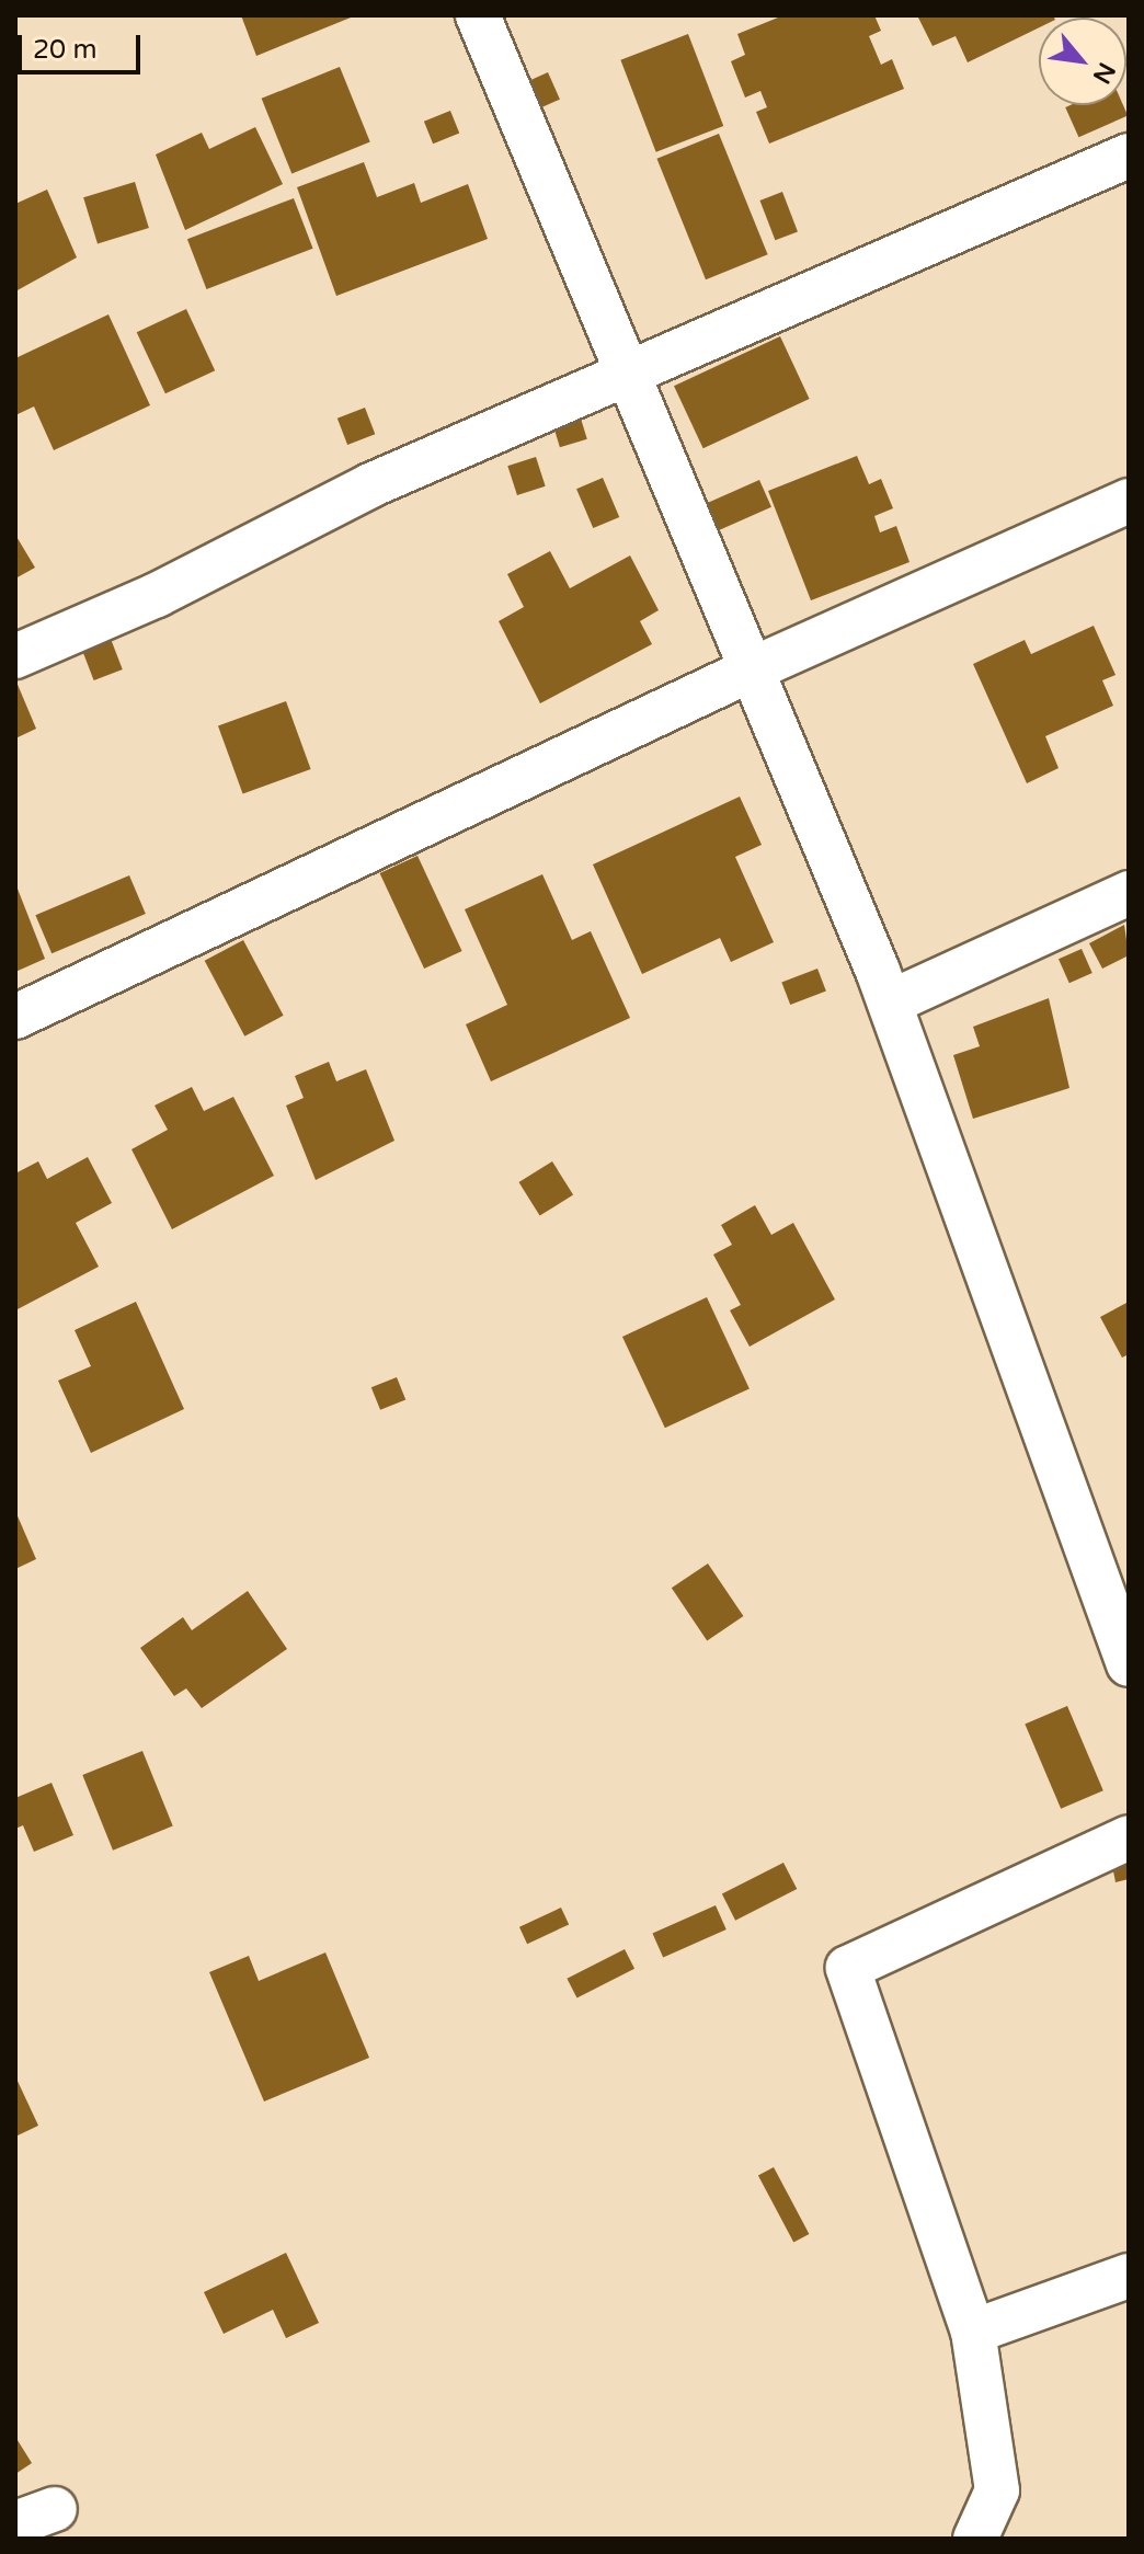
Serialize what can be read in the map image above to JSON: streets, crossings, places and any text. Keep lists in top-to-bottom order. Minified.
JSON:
{"scale_bar":"20 m","north":"bottom right"}
